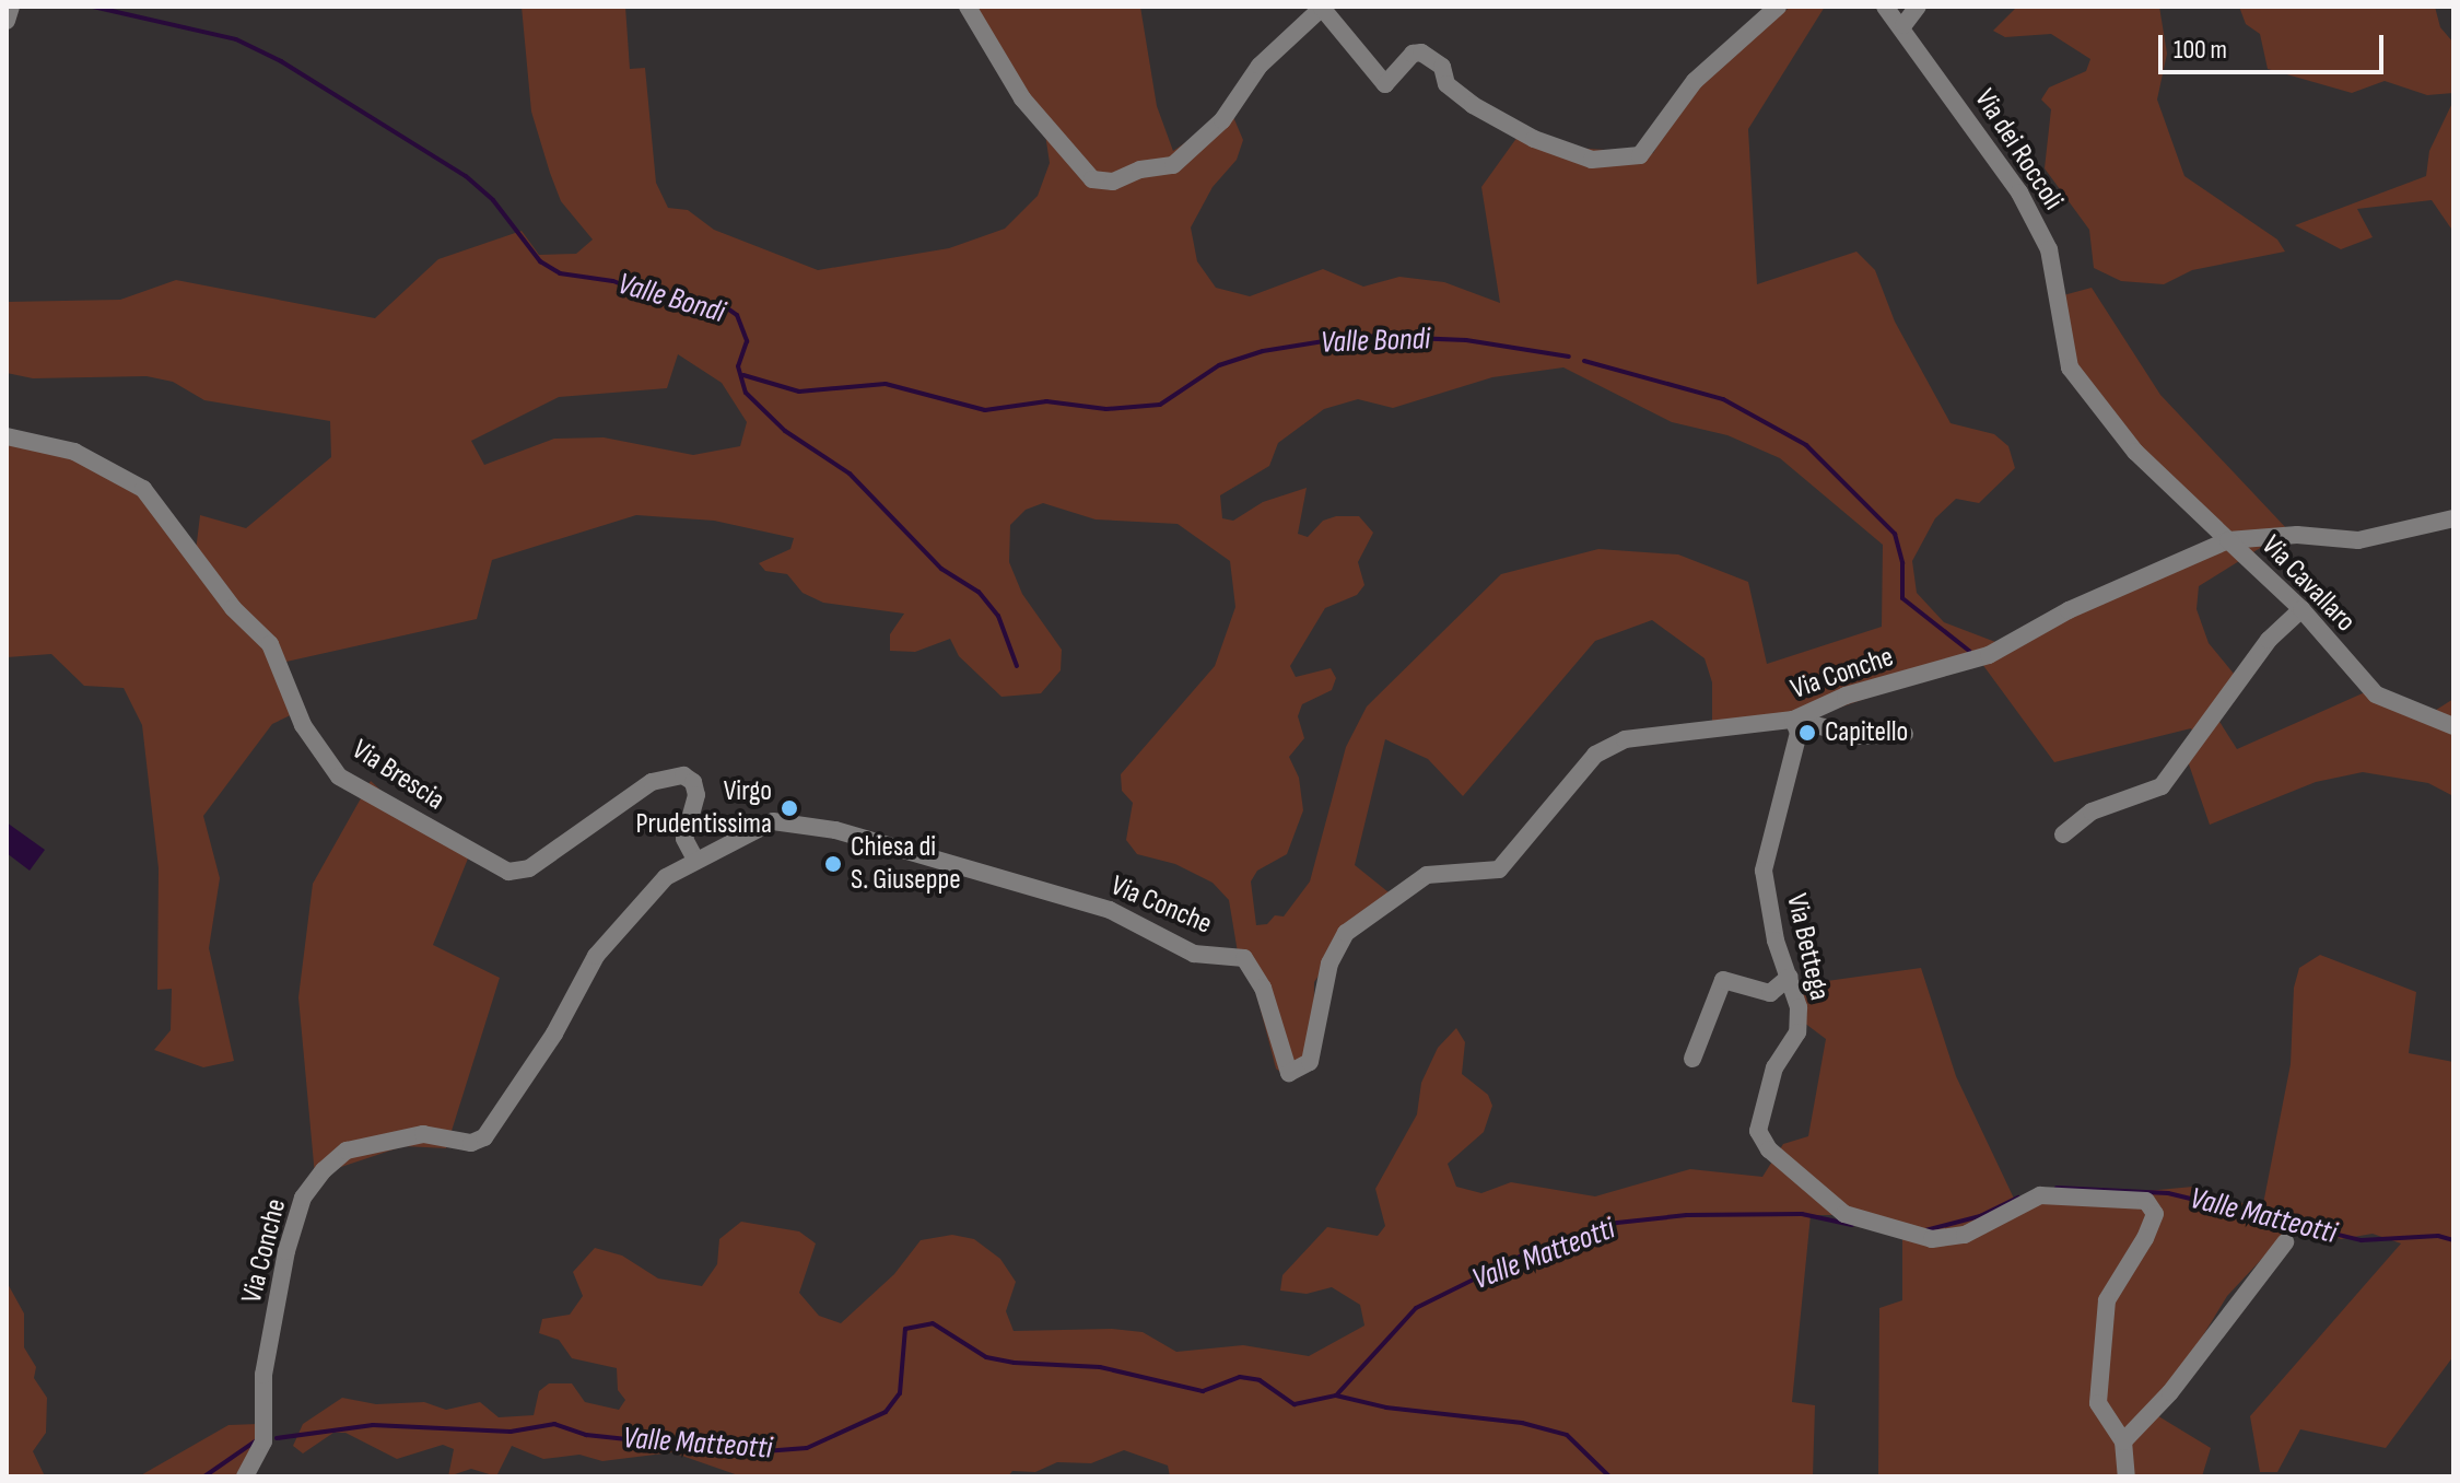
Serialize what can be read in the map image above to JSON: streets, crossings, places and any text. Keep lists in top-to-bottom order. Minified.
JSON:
{"streets":{"street":["Via dei Roccoli","Via Cavallaro","Via Conche","Via Brescia","Via Bettega"]},"crossings":[["Via dei Roccoli","Via Cavallaro"],["Via dei Roccoli","Via Conche"],["Via Cavallaro","Via Conche"],["Via Conche","Via Brescia"],["Via Conche","Via Bettega"]],"water":["Valle Bondi","Valle Matteotti"],"places":["Capitello","Virgo Prudentissima","Chiesa di S. Giuseppe"],"scale_bar":"100 m"}
